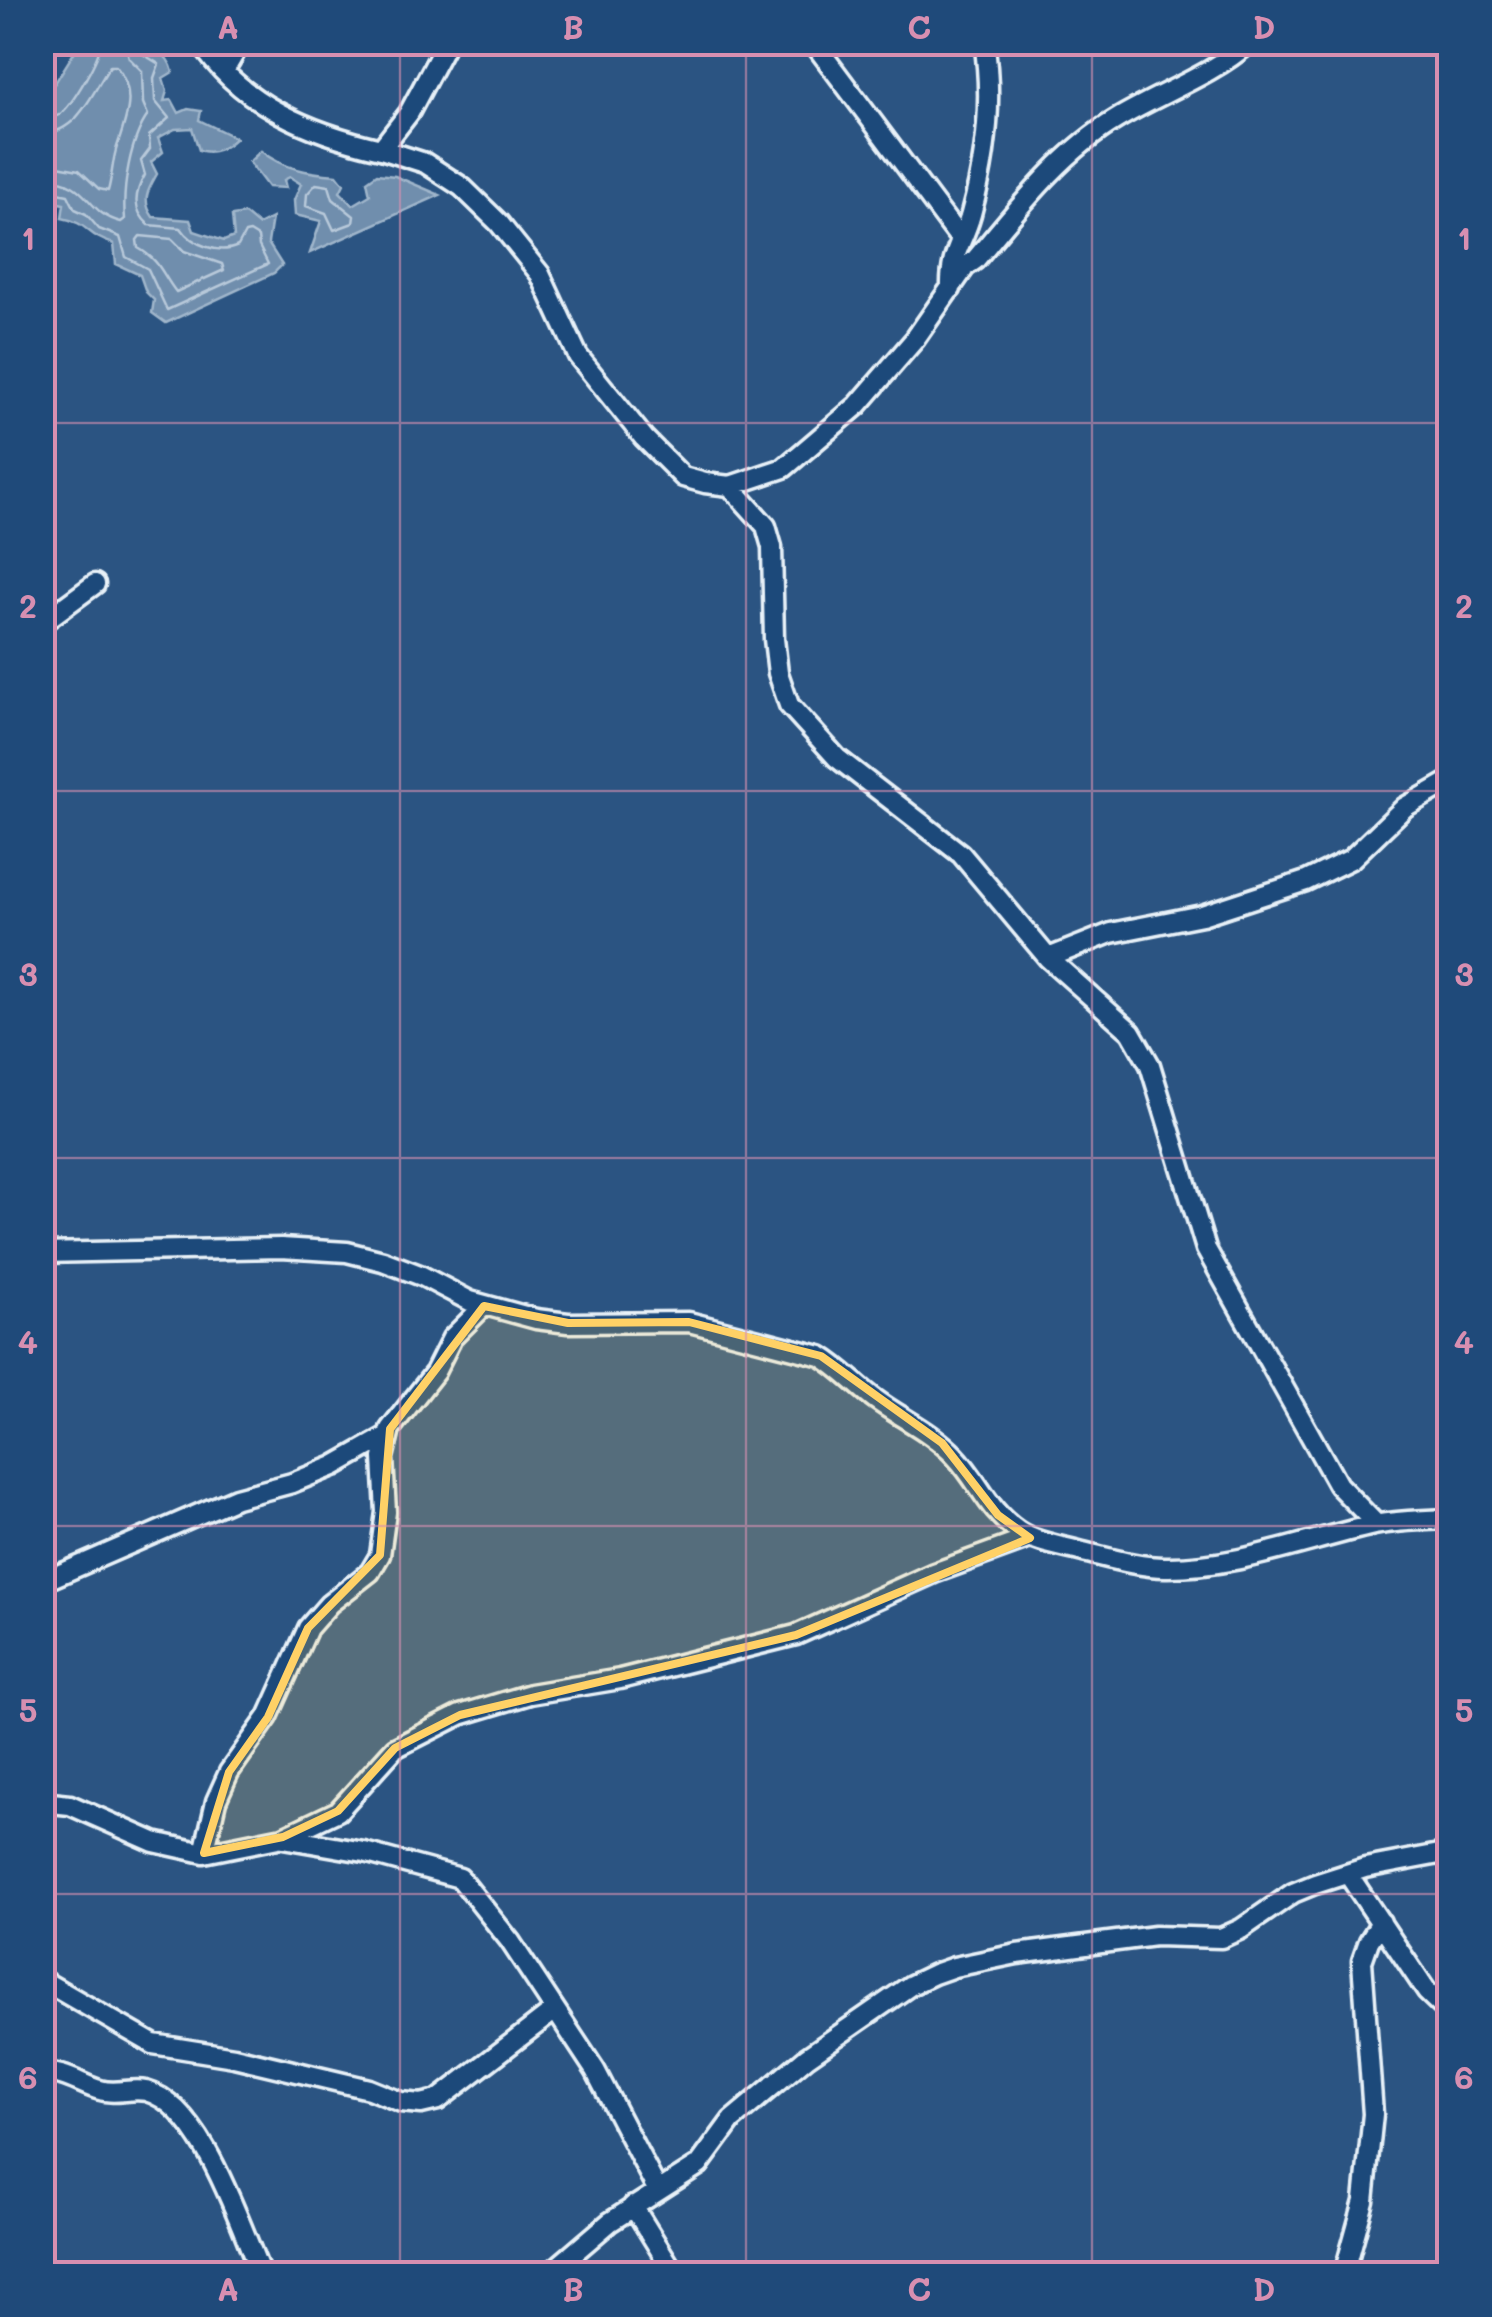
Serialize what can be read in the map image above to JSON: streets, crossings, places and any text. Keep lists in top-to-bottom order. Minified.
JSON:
{"grid":{"columns":["A","B","C","D"],"rows":["1","2","3","4","5","6"]}}
